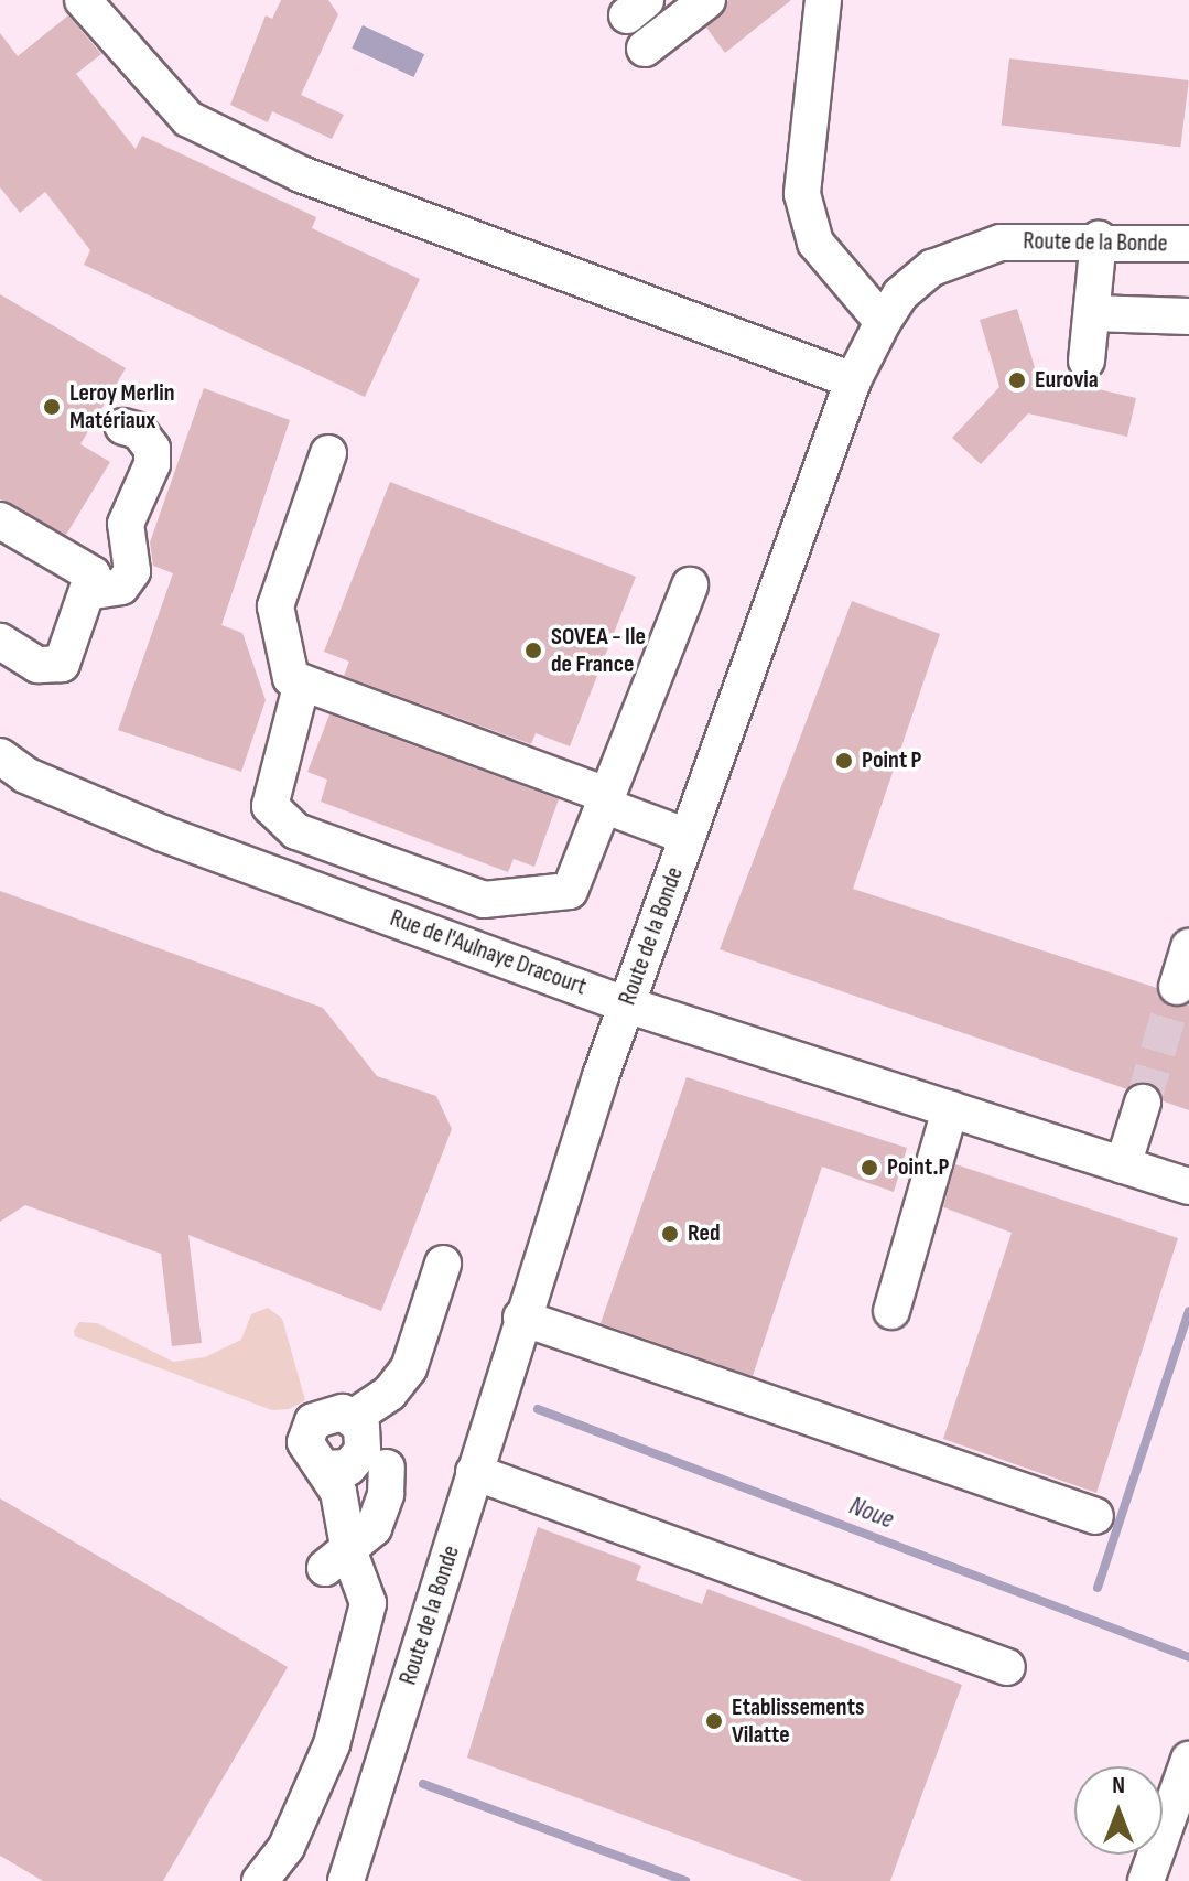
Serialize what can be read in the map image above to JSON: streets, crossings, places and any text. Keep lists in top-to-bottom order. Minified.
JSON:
{"streets":{"street":["Route de la Bonde","Rue de l'Aulnaye Dracourt"]},"crossings":[["Route de la Bonde","Rue de l'Aulnaye Dracourt"]],"water":["Noue"],"places":["Eurovia","Leroy Merlin Matériaux","SOVEA - Ile de France","Point P","Point.P","Red","Etablissements Vilatte"],"north":"top"}
